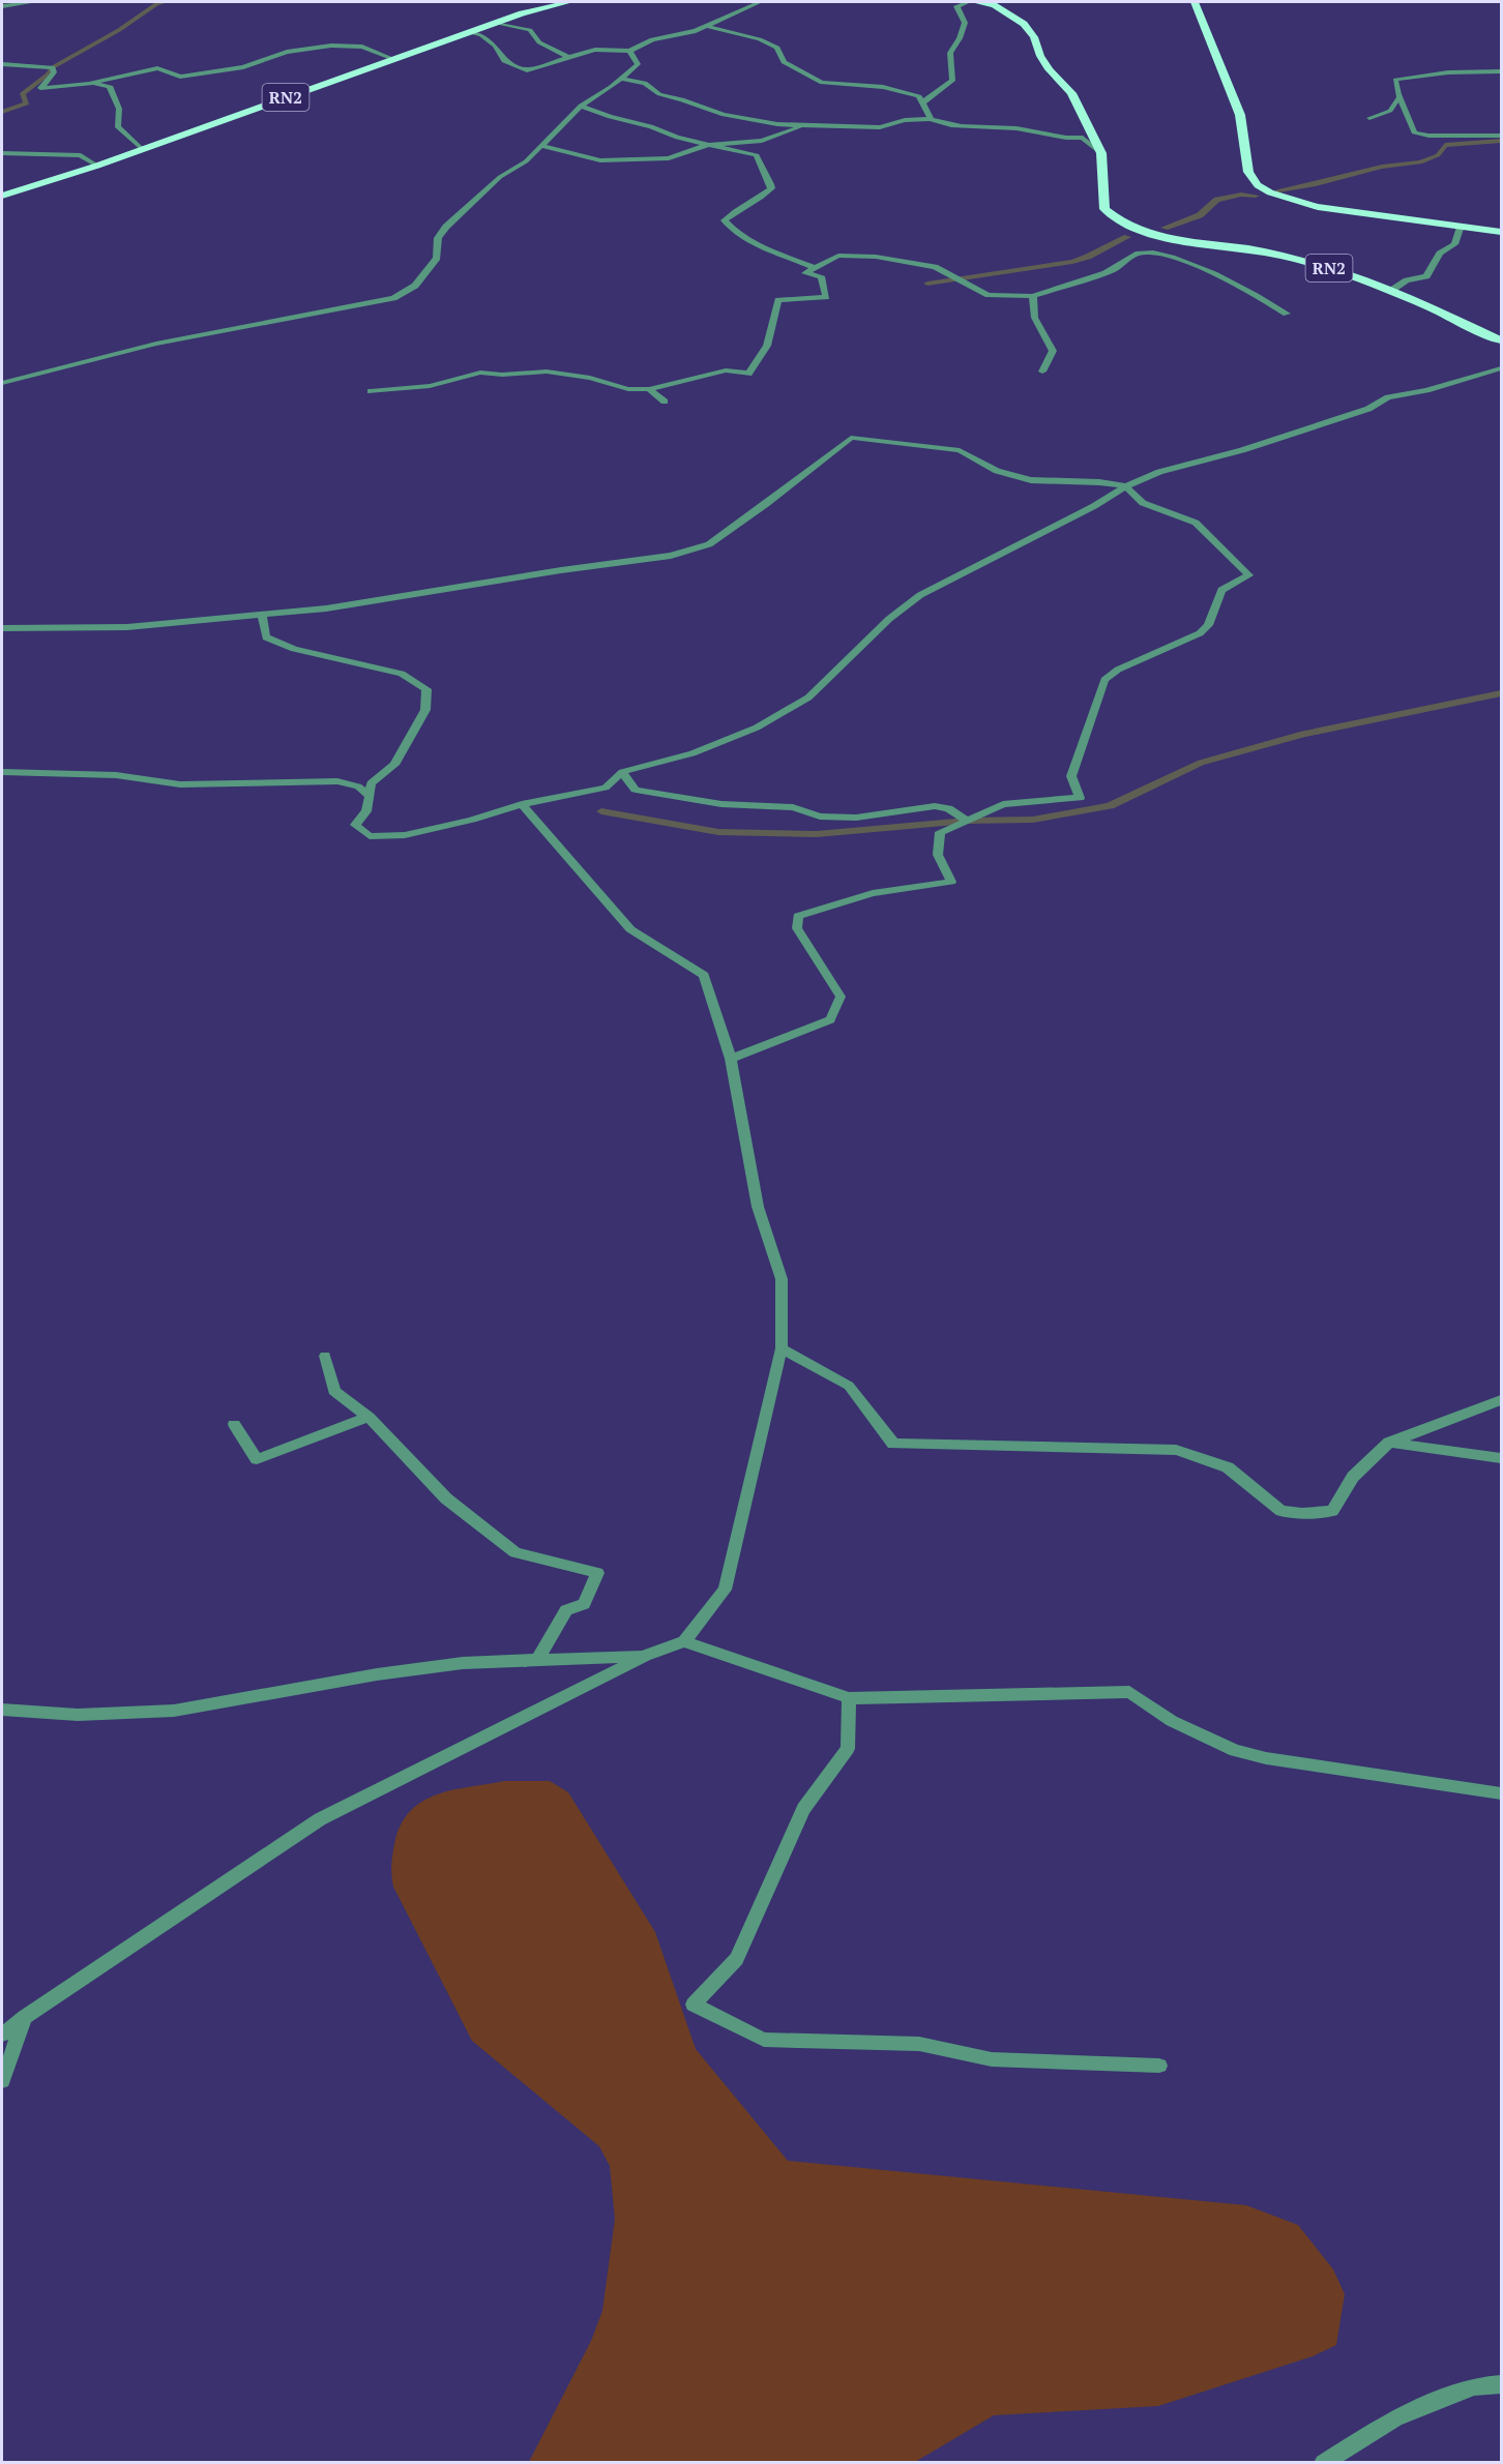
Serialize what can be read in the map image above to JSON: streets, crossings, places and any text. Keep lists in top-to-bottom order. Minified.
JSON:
{"streets":{"highway":["RN2"]}}
